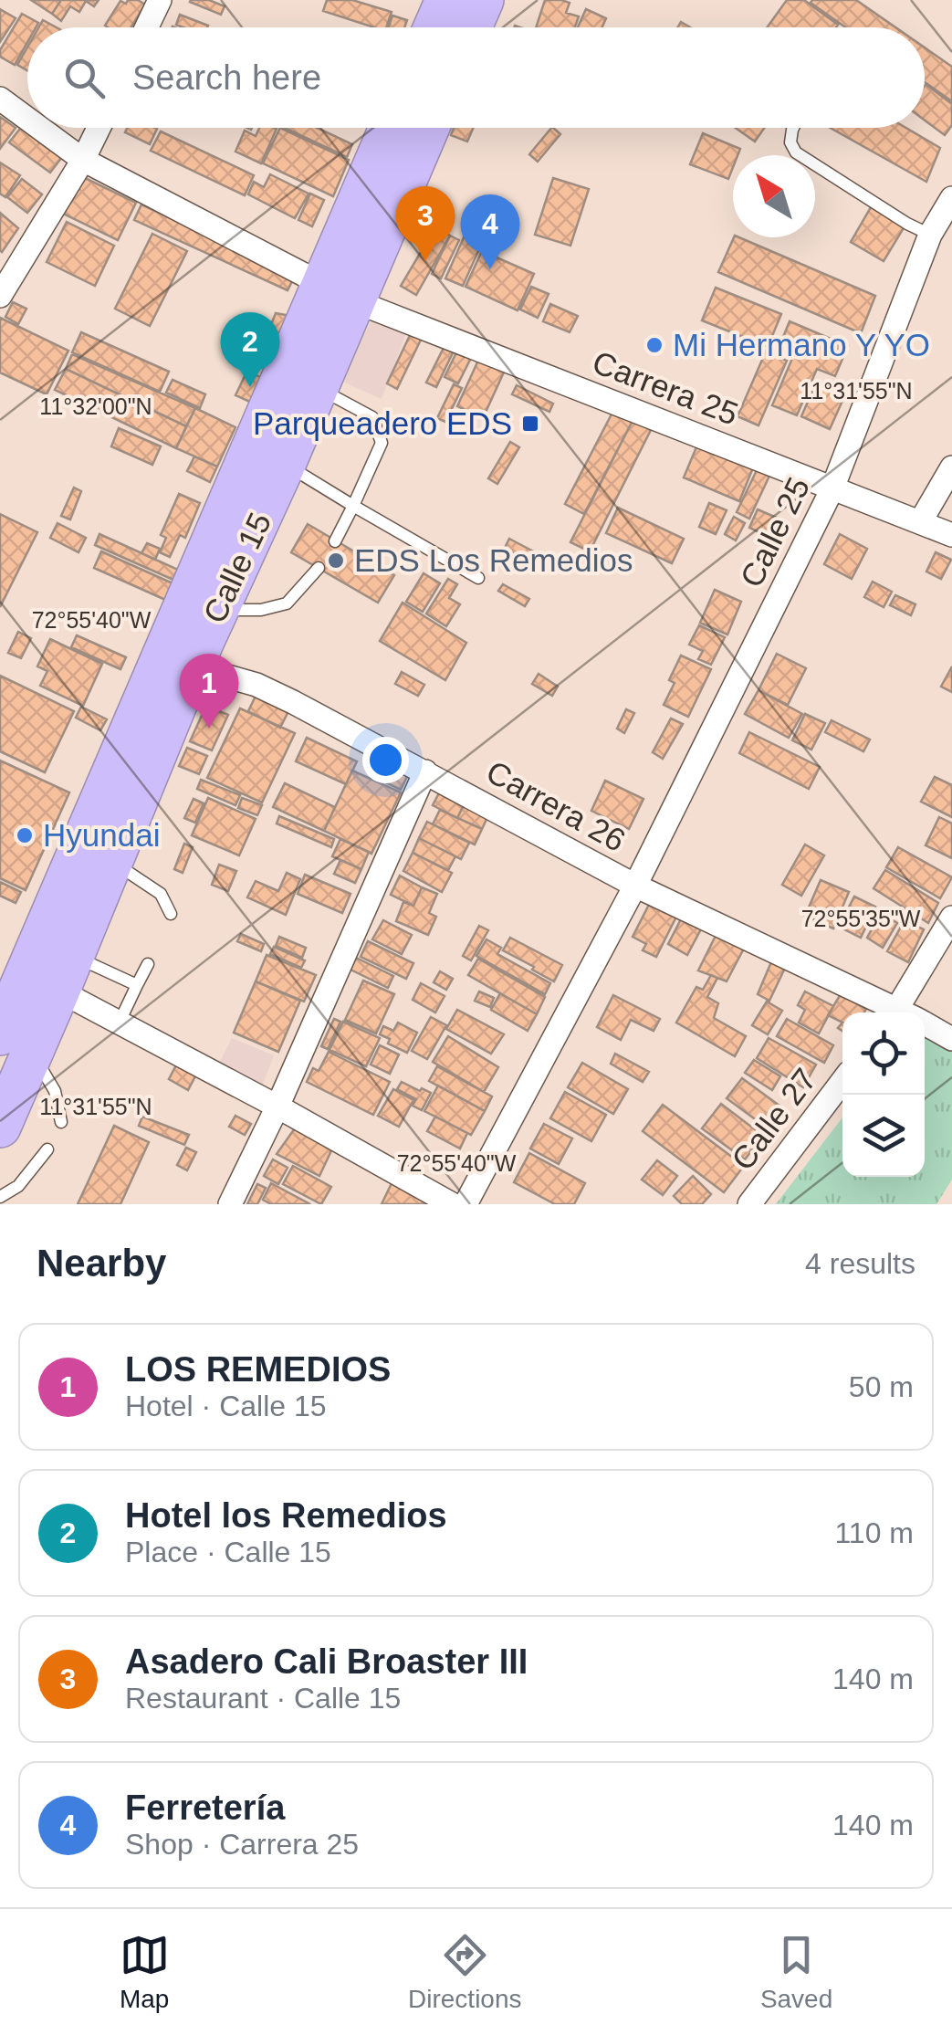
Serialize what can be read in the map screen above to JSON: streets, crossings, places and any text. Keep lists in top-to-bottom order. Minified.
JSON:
{"streets":{"highway":["Calle 15"],"street":["Carrera 25","Calle 25","Carrera 26","Calle 27"]},"crossings":[["Carrera 25","Calle 25"],["Carrera 25","Calle 15"],["Calle 25","Carrera 26"],["Calle 15","Carrera 26"]],"places":{"other":["Mi Hermano Y YO","EDS Los Remedios","Hyundai"],"transit":["Parqueadero EDS"]},"north":"top left","page":{"search":"Search here","pins":["3","4","2","1"],"heading":["Nearby","4 results"],"list":[{"mark":"1","name":"LOS REMEDIOS","note":"Hotel · Calle 15","value":"50 m"},{"mark":"2","name":"Hotel los Remedios","note":"Place · Calle 15","value":"110 m"},{"mark":"3","name":"Asadero Cali Broaster III","note":"Restaurant · Calle 15","value":"140 m"},{"mark":"4","name":"Ferretería","note":"Shop · Carrera 25","value":"140 m"}],"nav":["Map","Directions","Saved"]},"coordinates":["11°31'55\"N","11°32'00\"N","72°55'40\"W","72°55'35\"W"]}
